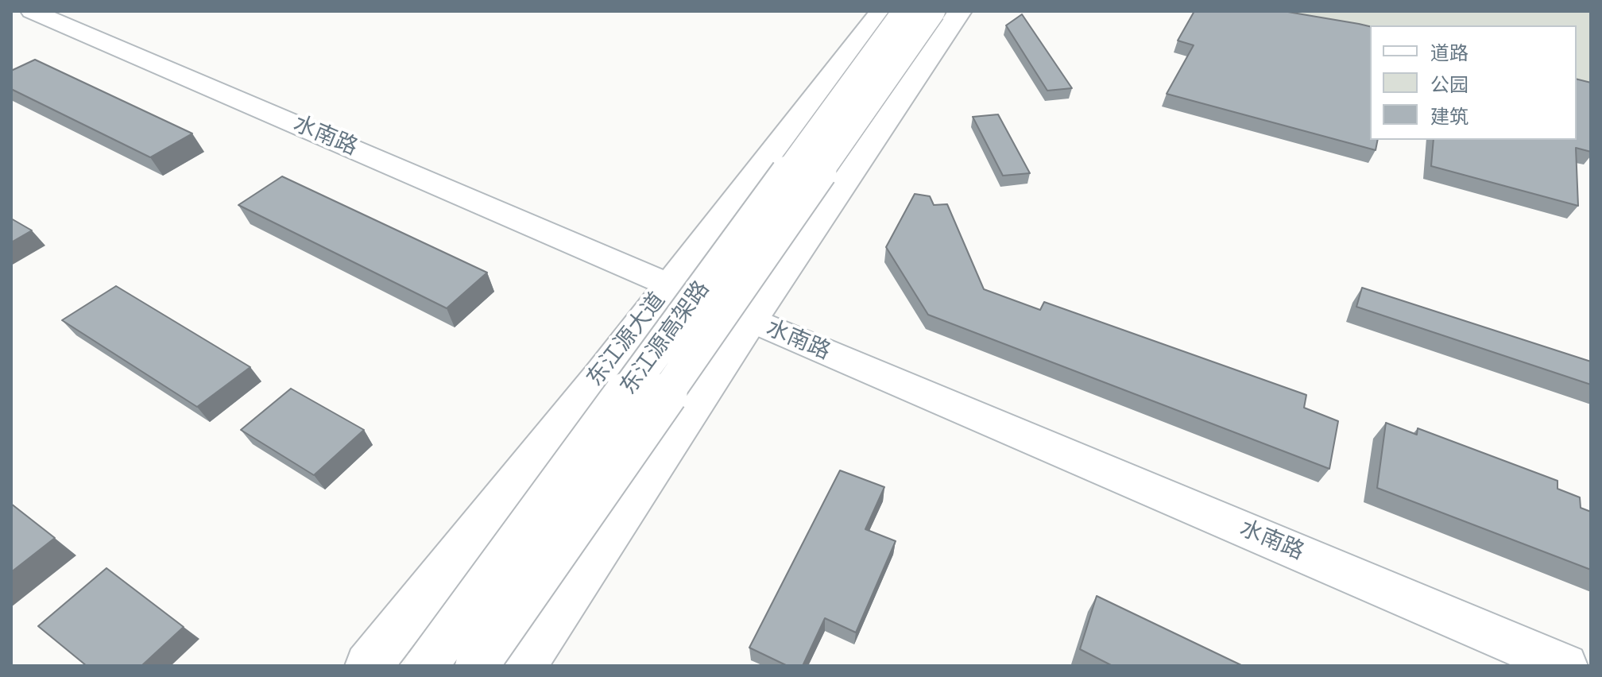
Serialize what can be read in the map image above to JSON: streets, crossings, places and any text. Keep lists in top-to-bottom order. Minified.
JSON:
{"streets":{"main road":["东江源高架路","东江源大道"],"street":["水南路"]},"crossings":[["水南路","东江源大道"]],"legend":["道路","公园","建筑"]}
